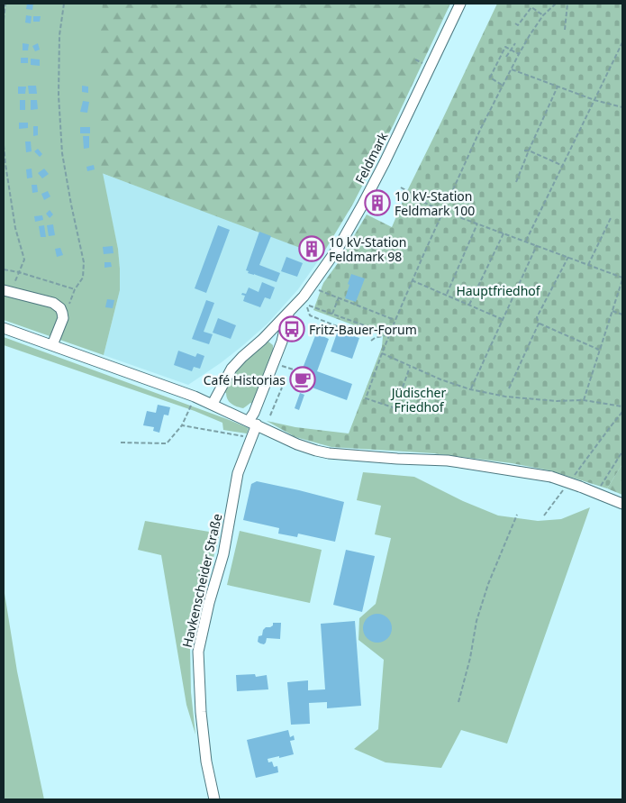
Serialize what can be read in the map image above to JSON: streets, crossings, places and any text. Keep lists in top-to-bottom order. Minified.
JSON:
{"streets":{"street":["Feldmark","Havkenscheider Straße"]},"crossings":[["Feldmark","Havkenscheider Straße"]],"parks":["Hauptfriedhof","Jüdischer Friedhof"],"places":{"building":["10 kV-Station Feldmark 100","10 kV-Station Feldmark 98"],"bus stop":["Fritz-Bauer-Forum"],"cafe":["Café Historias"]}}
